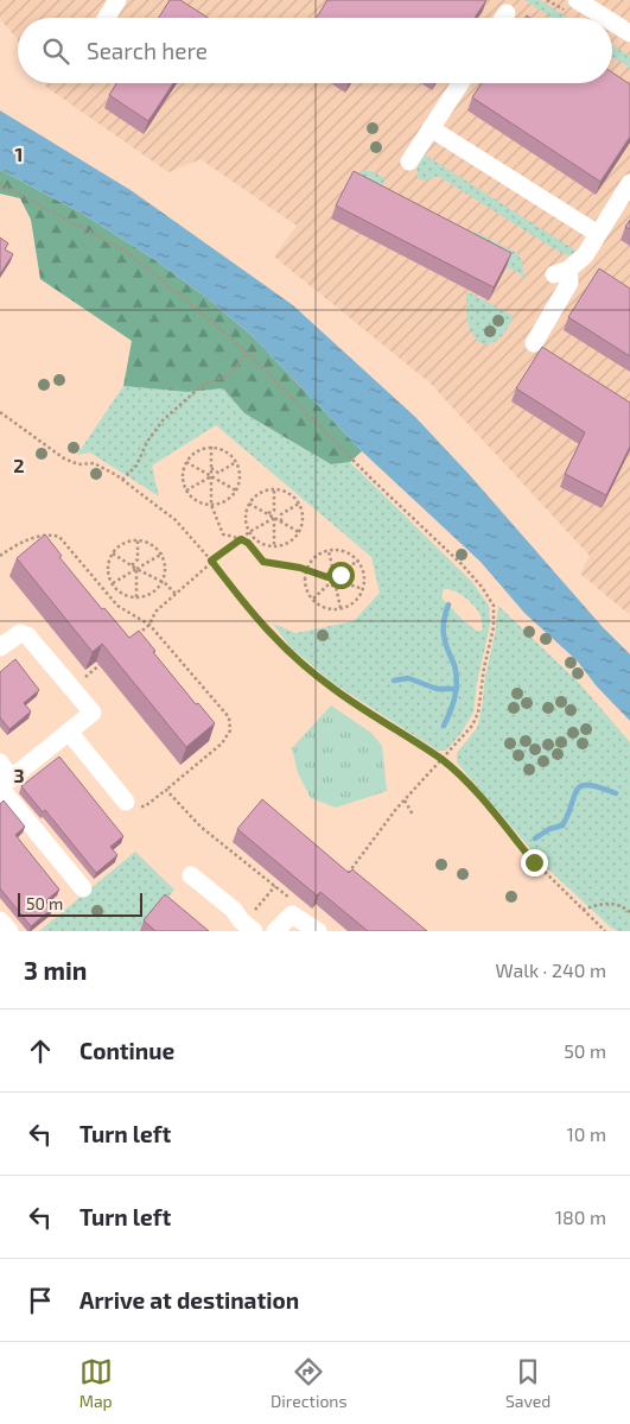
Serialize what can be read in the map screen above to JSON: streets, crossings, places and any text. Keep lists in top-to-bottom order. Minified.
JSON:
{"scale_bar":"50 m","page":{"search":"Search here","scale":"50 m","heading":["3 min","Walk · 240 m"],"list":[["Continue","50 m"],["Turn left","10 m"],["Turn left","180 m"],"Arrive at destination"],"nav":["Map","Directions","Saved"]},"grid":{"rows":["1","2","3"]}}
